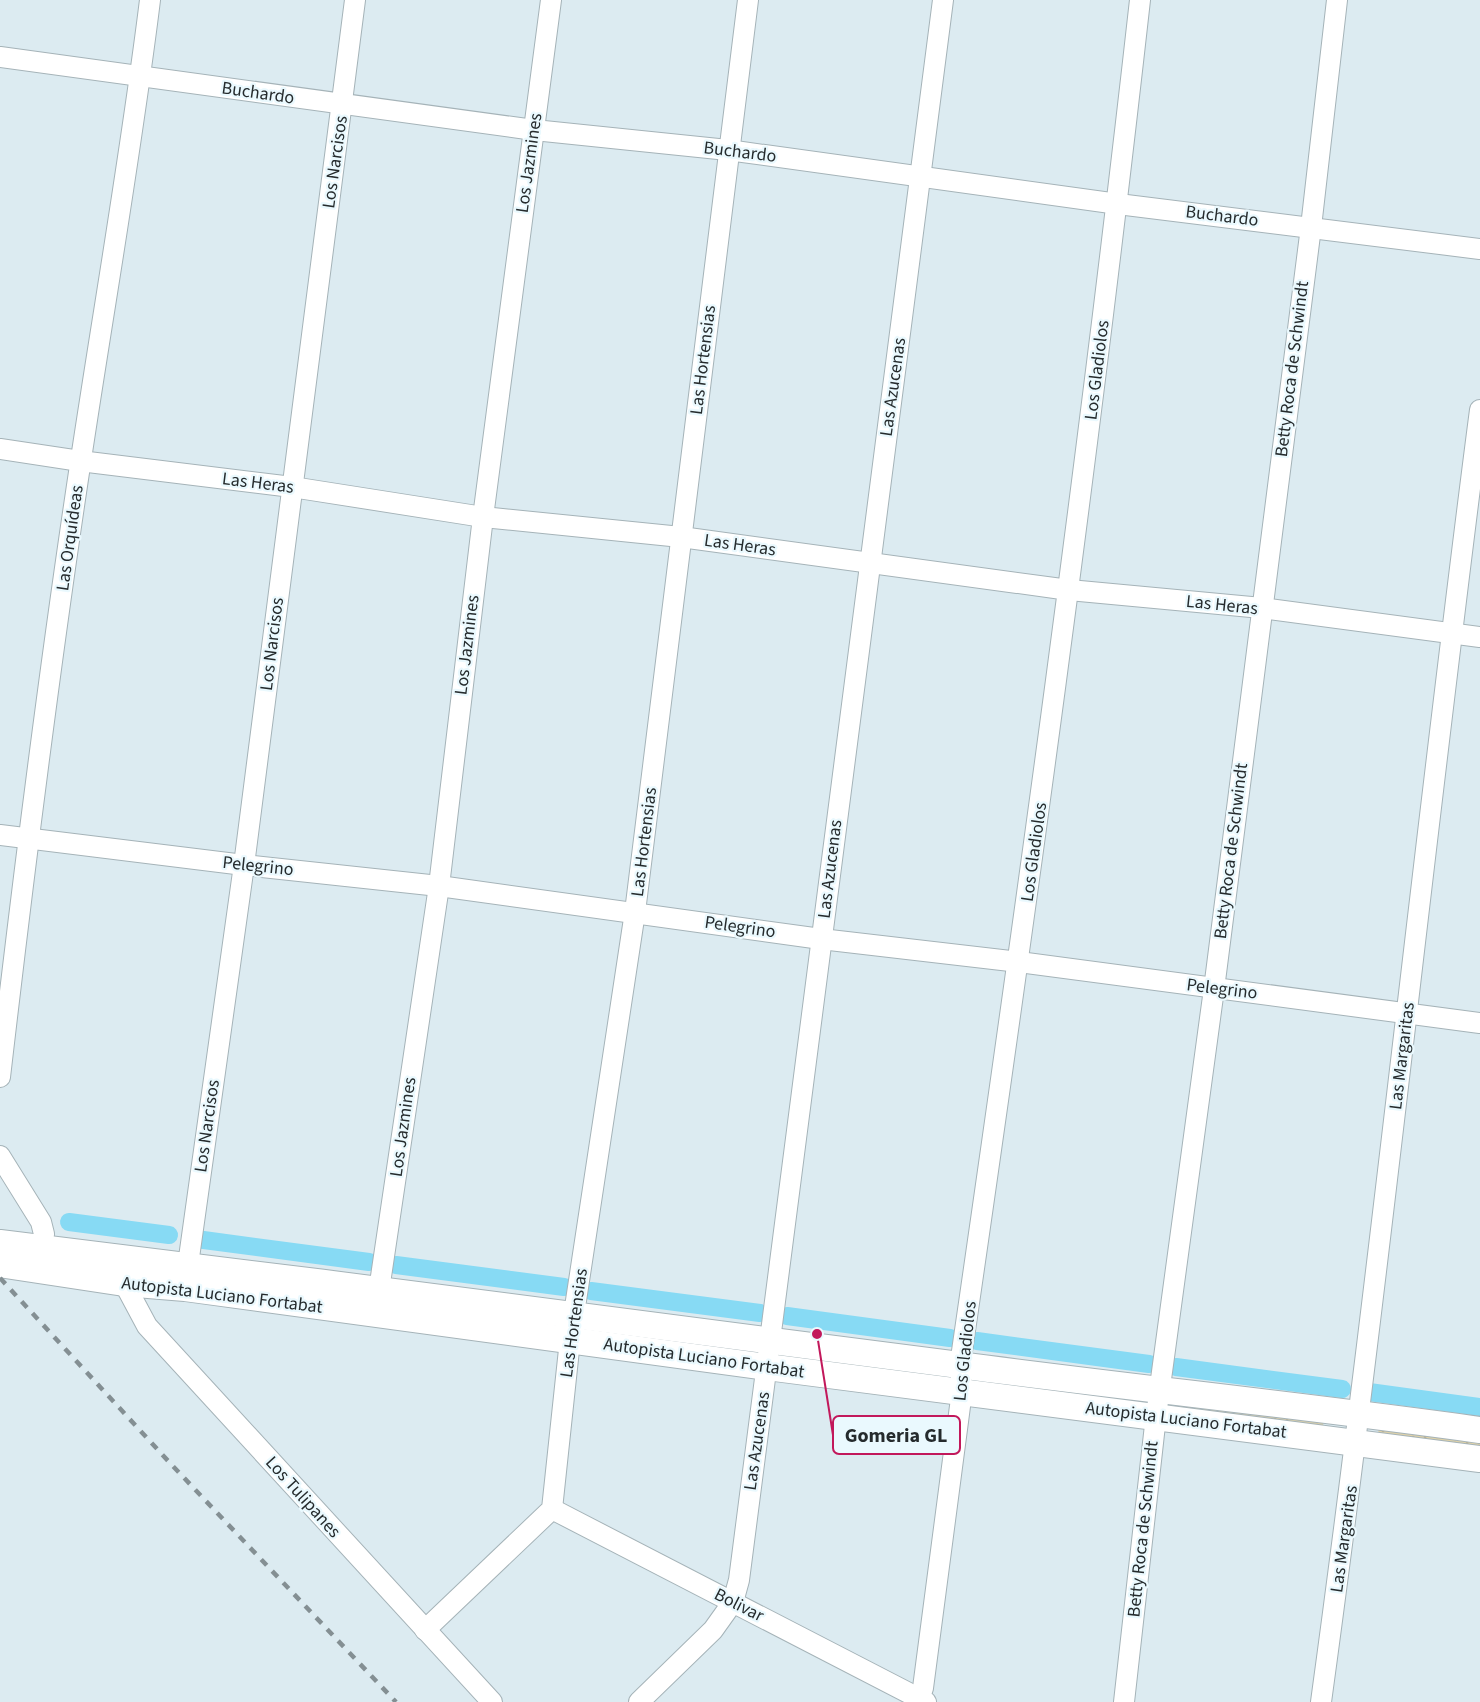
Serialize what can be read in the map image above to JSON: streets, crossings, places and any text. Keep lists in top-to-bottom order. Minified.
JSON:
{"streets":{"main road":["Autopista Luciano Fortabat"],"street":["Buchardo","Los Narcisos","Los Jazmines","Las Hortensias","Betty Roca de Schwindt","Los Gladiolos","Las Azucenas","Las Heras","Las Orquídeas","Pelegrino","Las Margaritas","Los Tulipanes","Bolivar"]},"crossings":[["Buchardo","Los Narcisos"],["Buchardo","Los Jazmines"],["Buchardo","Las Hortensias"],["Buchardo","Betty Roca de Schwindt"],["Buchardo","Los Gladiolos"],["Buchardo","Las Azucenas"],["Buchardo","Las Orquídeas"],["Los Narcisos","Las Heras"],["Los Narcisos","Pelegrino"],["Los Narcisos","Autopista Luciano Fortabat"],["Los Jazmines","Las Heras"],["Los Jazmines","Pelegrino"],["Los Jazmines","Autopista Luciano Fortabat"],["Las Hortensias","Las Heras"],["Las Hortensias","Pelegrino"],["Las Hortensias","Autopista Luciano Fortabat"],["Las Hortensias","Bolivar"],["Betty Roca de Schwindt","Las Heras"],["Betty Roca de Schwindt","Pelegrino"],["Betty Roca de Schwindt","Autopista Luciano Fortabat"],["Los Gladiolos","Las Heras"],["Los Gladiolos","Pelegrino"],["Los Gladiolos","Autopista Luciano Fortabat"],["Los Gladiolos","Bolivar"],["Las Azucenas","Las Heras"],["Las Azucenas","Pelegrino"],["Las Azucenas","Autopista Luciano Fortabat"],["Las Azucenas","Bolivar"],["Las Heras","Las Orquídeas"],["Las Heras","Las Margaritas"],["Las Orquídeas","Pelegrino"],["Pelegrino","Las Margaritas"],["Las Margaritas","Autopista Luciano Fortabat"],["Autopista Luciano Fortabat","Los Tulipanes"]],"places":["Gomeria GL"]}
